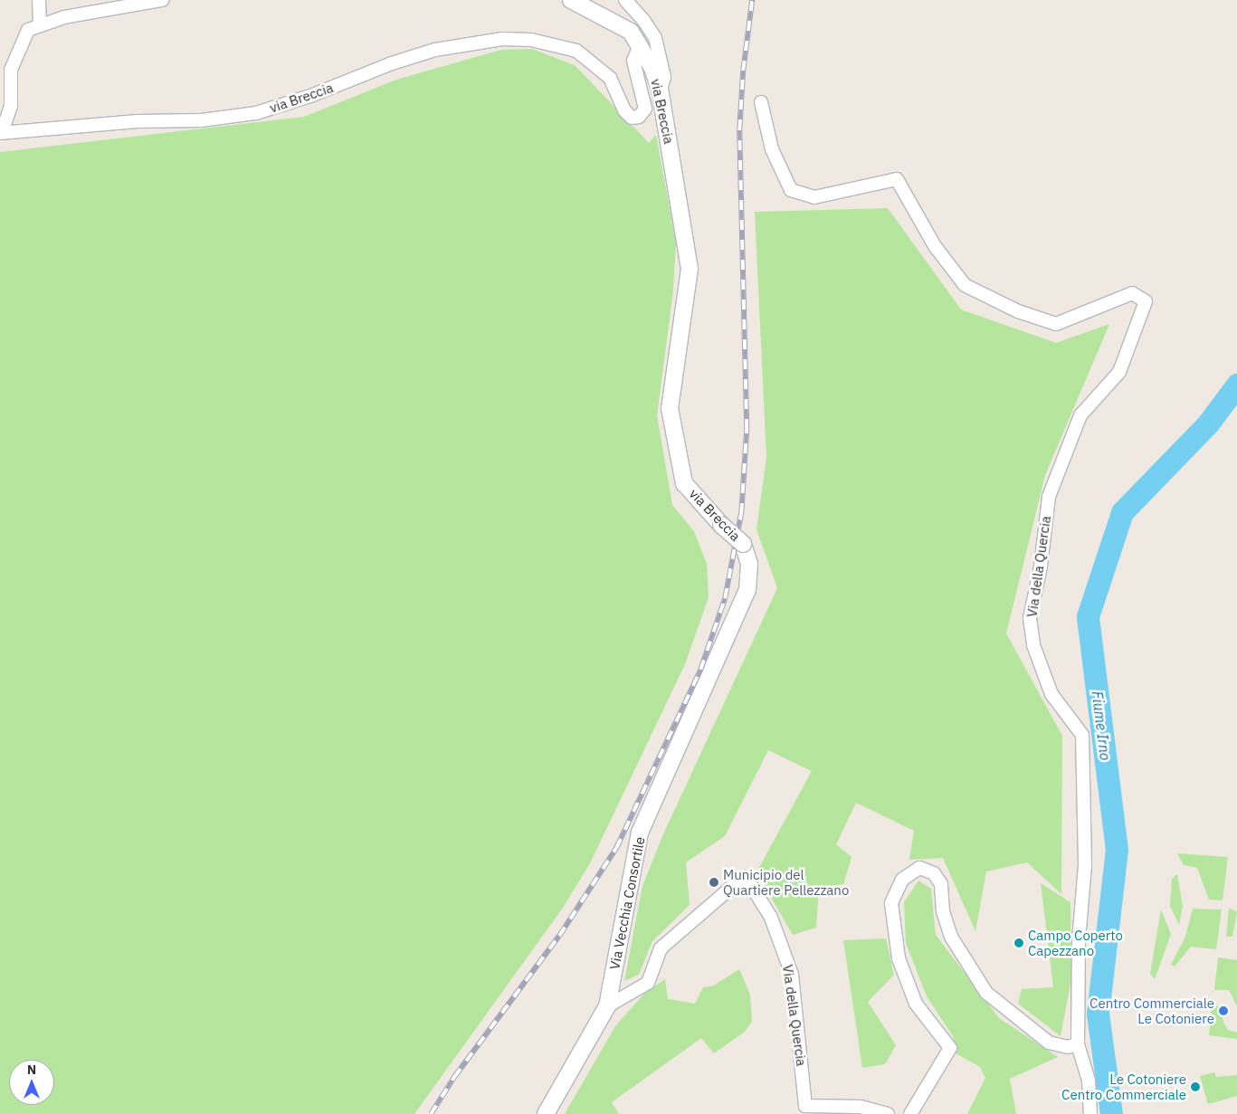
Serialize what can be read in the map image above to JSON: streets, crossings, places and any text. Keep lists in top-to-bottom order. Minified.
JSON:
{"streets":{"street":["via Breccia","Via della Quercia","Via Vecchia Consortile"]},"crossings":[["via Breccia","Via Vecchia Consortile"],["Via della Quercia","Via Vecchia Consortile"]],"water":["Fiume Irno"],"places":["Municipio del Quartiere Pellezzano","Campo Coperto Capezzano","Centro Commerciale Le Cotoniere","Le Cotoniere Centro Commerciale"],"north":"top"}
